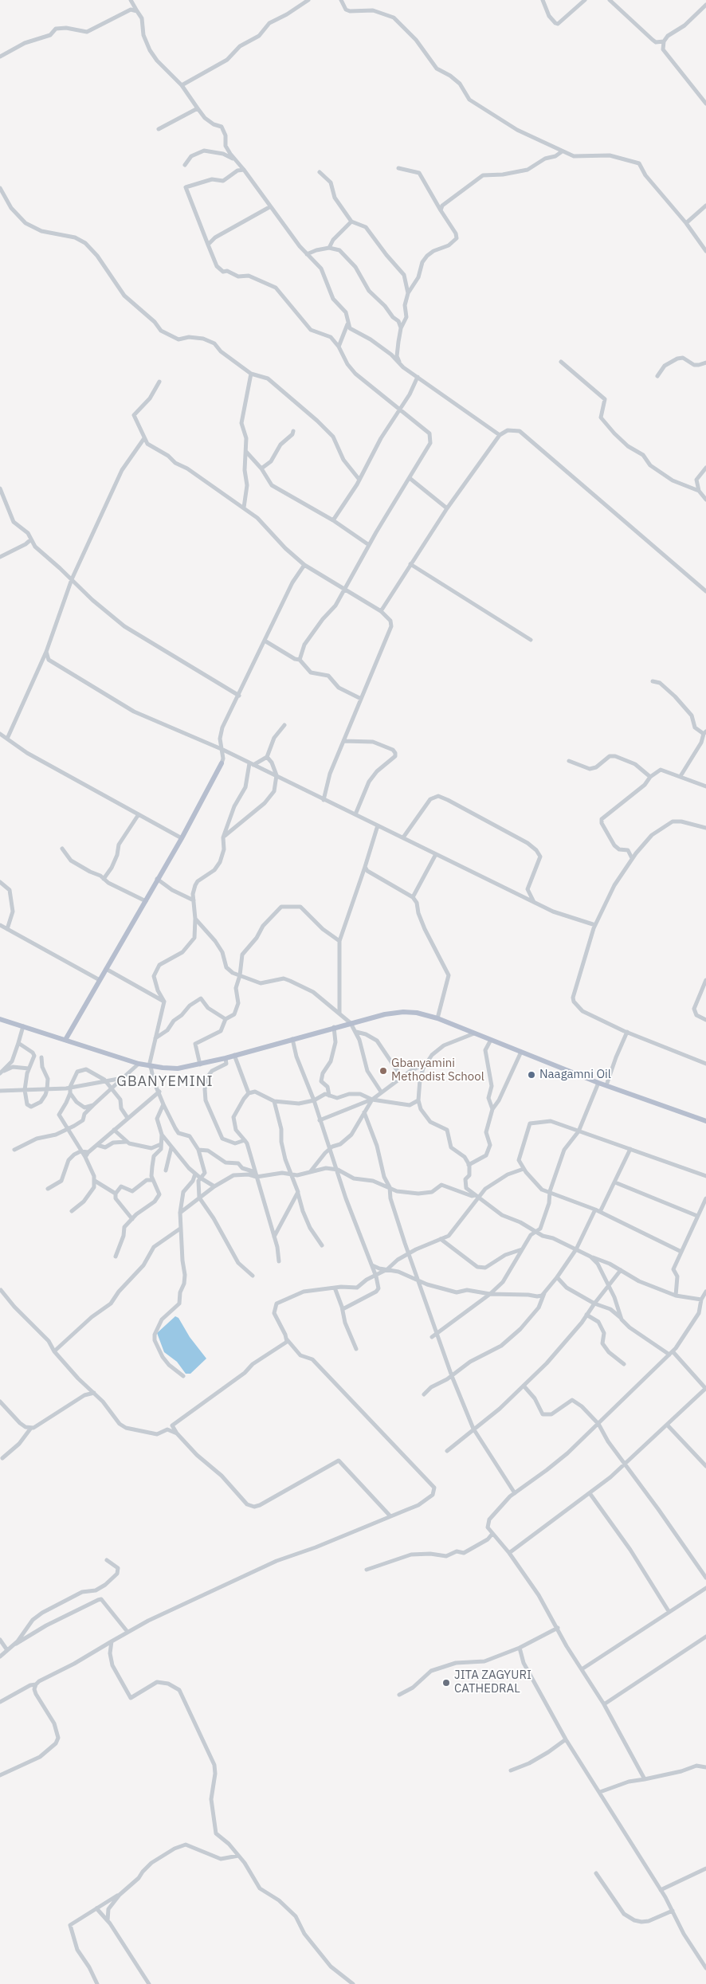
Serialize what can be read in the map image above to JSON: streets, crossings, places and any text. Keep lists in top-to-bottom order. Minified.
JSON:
{"districts":["GBANYEMINI"],"places":["Gbanyamini Methodist School","Naagamni Oil","JITA ZAGYURI CATHEDRAL"]}
